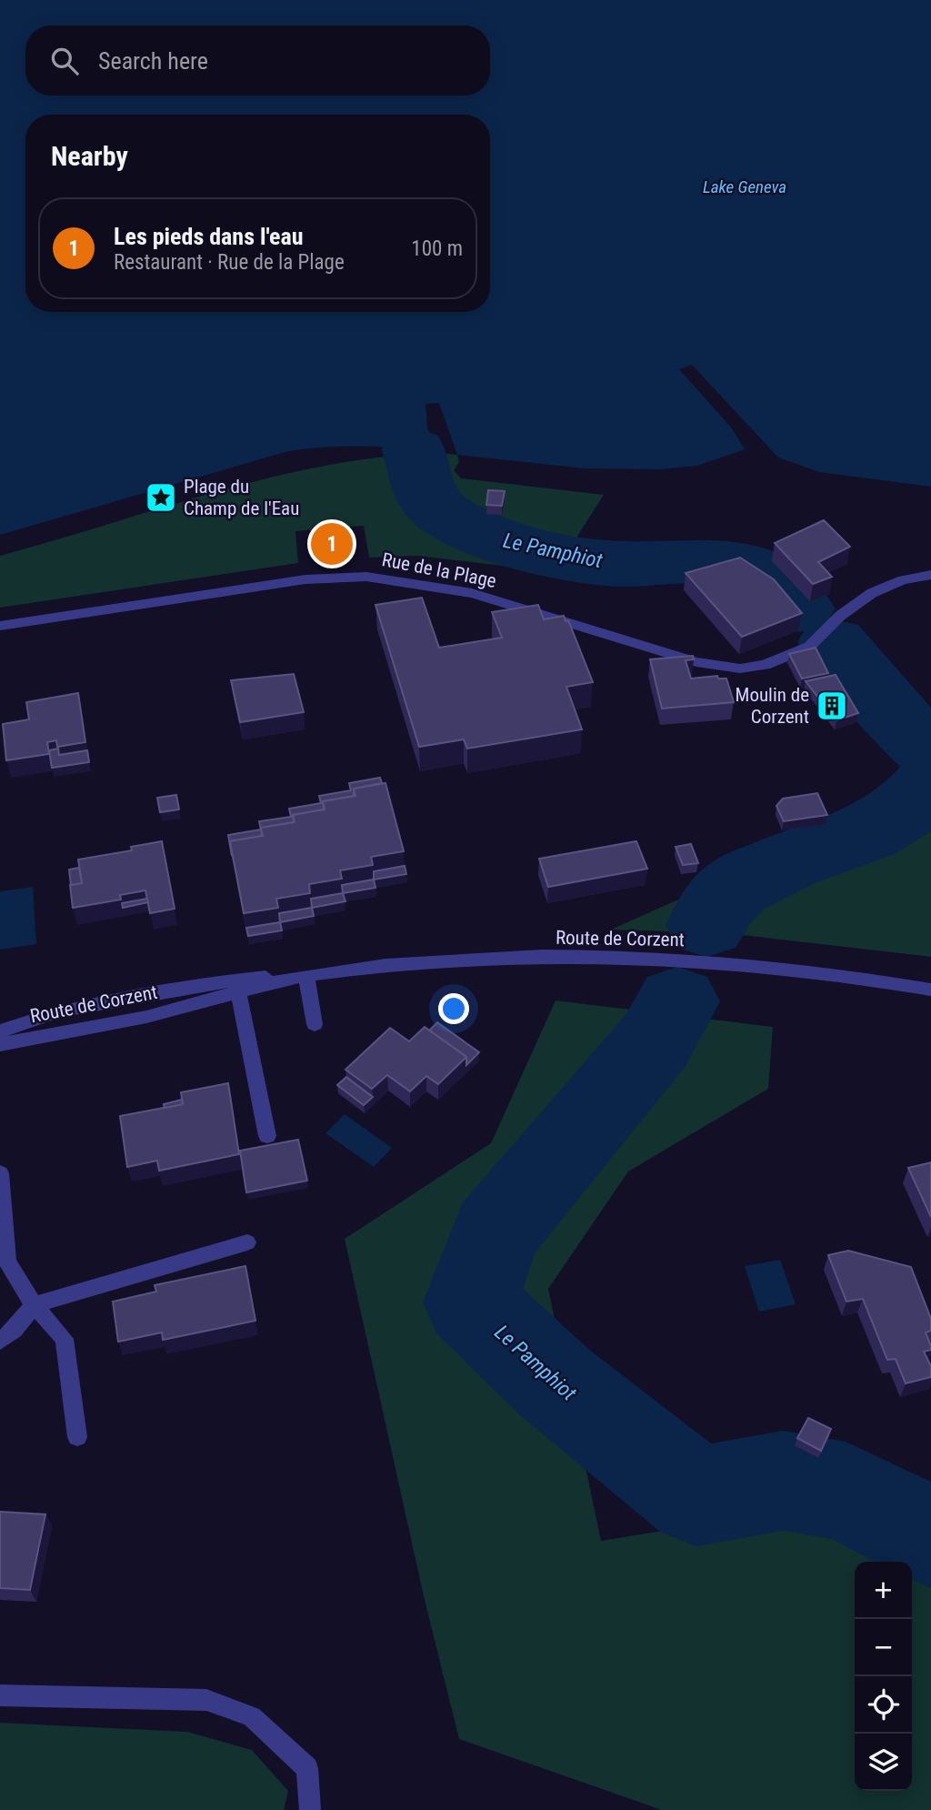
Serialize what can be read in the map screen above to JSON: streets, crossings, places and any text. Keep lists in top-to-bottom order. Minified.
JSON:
{"streets":{"street":["Rue de la Plage","Route de Corzent"]},"water":["Lake Geneva","Le Pamphiot"],"places":{"place":["Plage du Champ de l'Eau"],"building":["Moulin de Corzent"]},"page":{"search":"Search here","heading":"Nearby","list":[{"mark":"1","name":"Les pieds dans l'eau","note":"Restaurant · Rue de la Plage","value":"100 m"}],"pins":"1","map_buttons":["+","−"]}}
